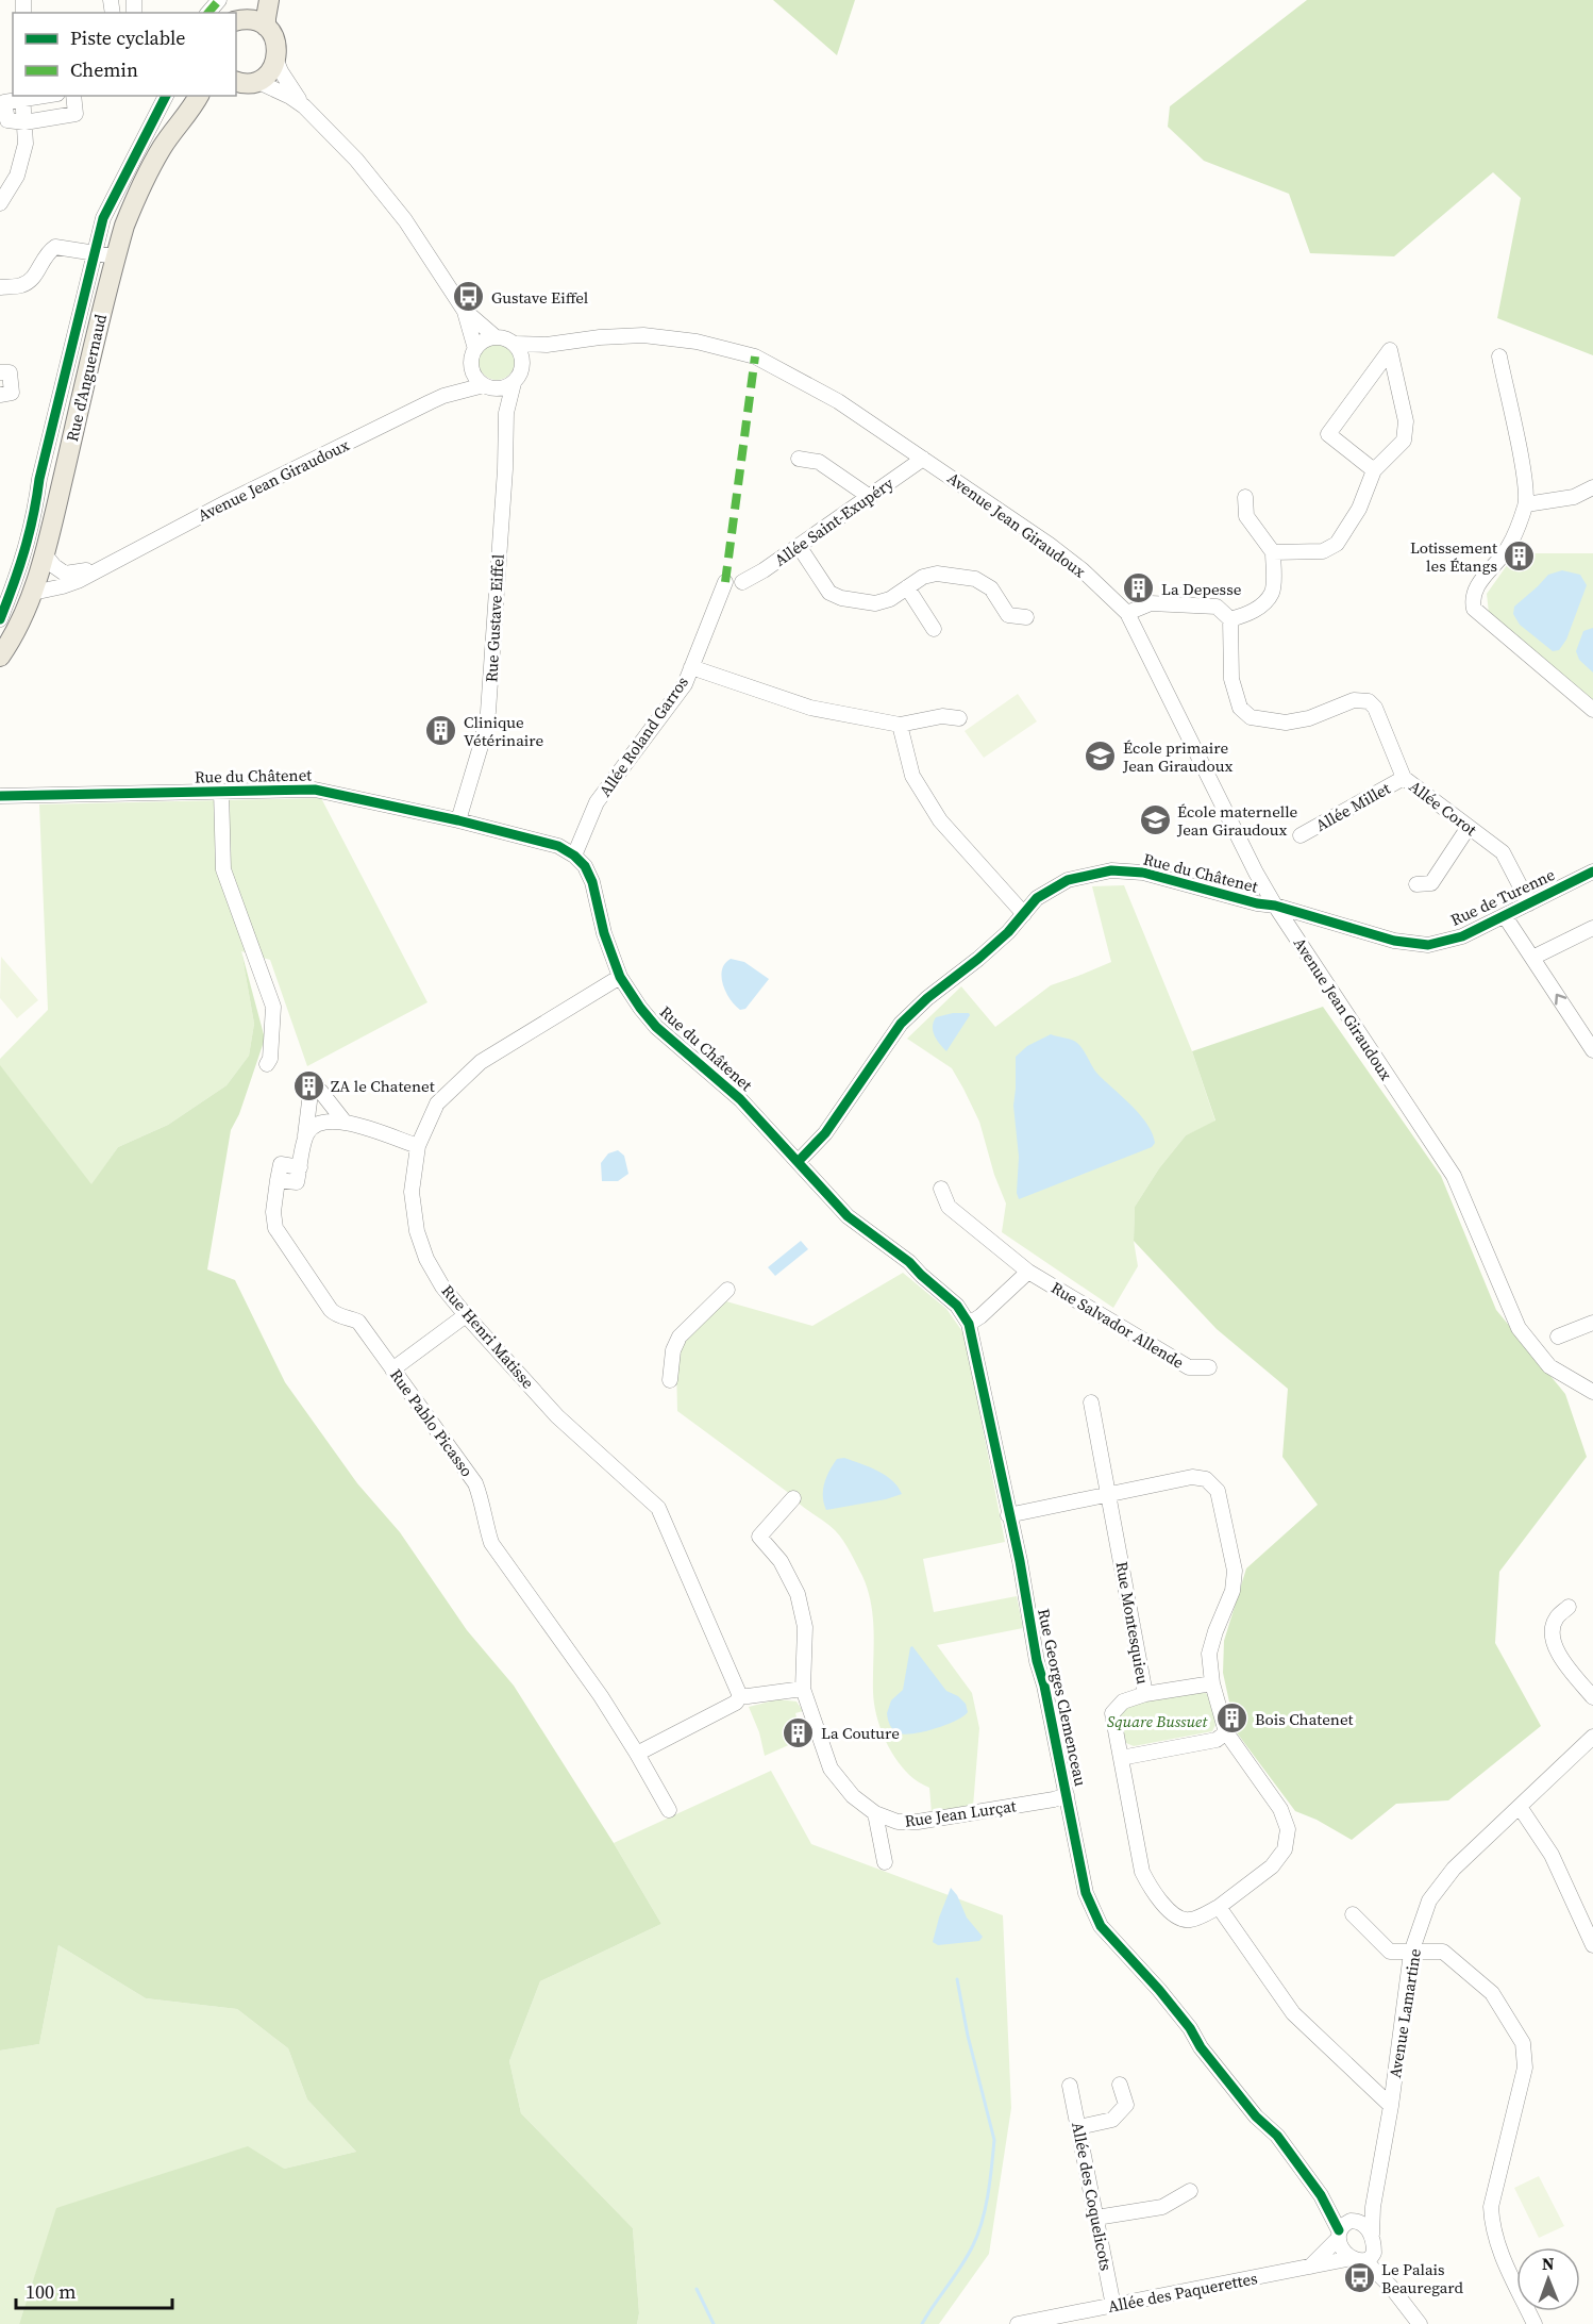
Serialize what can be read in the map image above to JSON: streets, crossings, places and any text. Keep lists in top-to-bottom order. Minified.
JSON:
{"streets":{"main road":["Rue d'Anguernaud"],"street":["Avenue Jean Giraudoux","Allée Saint-Exupéry","Rue Gustave Eiffel","Allée Roland Garros","Rue du Châtenet","Allée Millet","Allée Corot","Rue de Turenne","Rue Salvador Allende","Rue Henri Matisse","Rue Pablo Picasso","Rue Montesquieu","Rue Georges Clemenceau","Rue Jean Lurçat","Avenue Lamartine","Allée des Coquelicots","Allée des Paquerettes"]},"crossings":[["Rue d'Anguernaud","Avenue Jean Giraudoux"],["Avenue Jean Giraudoux","Allée Saint-Exupéry"],["Avenue Jean Giraudoux","Rue Gustave Eiffel"],["Avenue Jean Giraudoux","Rue du Châtenet"],["Avenue Jean Giraudoux","Rue de Turenne"],["Rue Gustave Eiffel","Rue du Châtenet"],["Allée Roland Garros","Rue du Châtenet"],["Rue du Châtenet","Rue de Turenne"],["Rue du Châtenet","Rue Henri Matisse"],["Rue du Châtenet","Rue Georges Clemenceau"],["Allée Millet","Allée Corot"],["Allée Corot","Rue de Turenne"],["Rue Georges Clemenceau","Rue Jean Lurçat"],["Rue Georges Clemenceau","Avenue Lamartine"],["Rue Georges Clemenceau","Allée des Paquerettes"],["Allée des Coquelicots","Allée des Paquerettes"]],"parks":["Square Bussuet"],"places":{"bus stop":["Gustave Eiffel","Le Palais Beauregard"],"building":["Lotissement les Étangs","La Depesse","Clinique Vétérinaire","ZA le Chatenet","Bois Chatenet","La Couture"],"school or university":["École primaire Jean Giraudoux","École maternelle Jean Giraudoux"]},"legend":["Piste cyclable","Chemin"],"scale_bar":"100 m","north":"top"}
